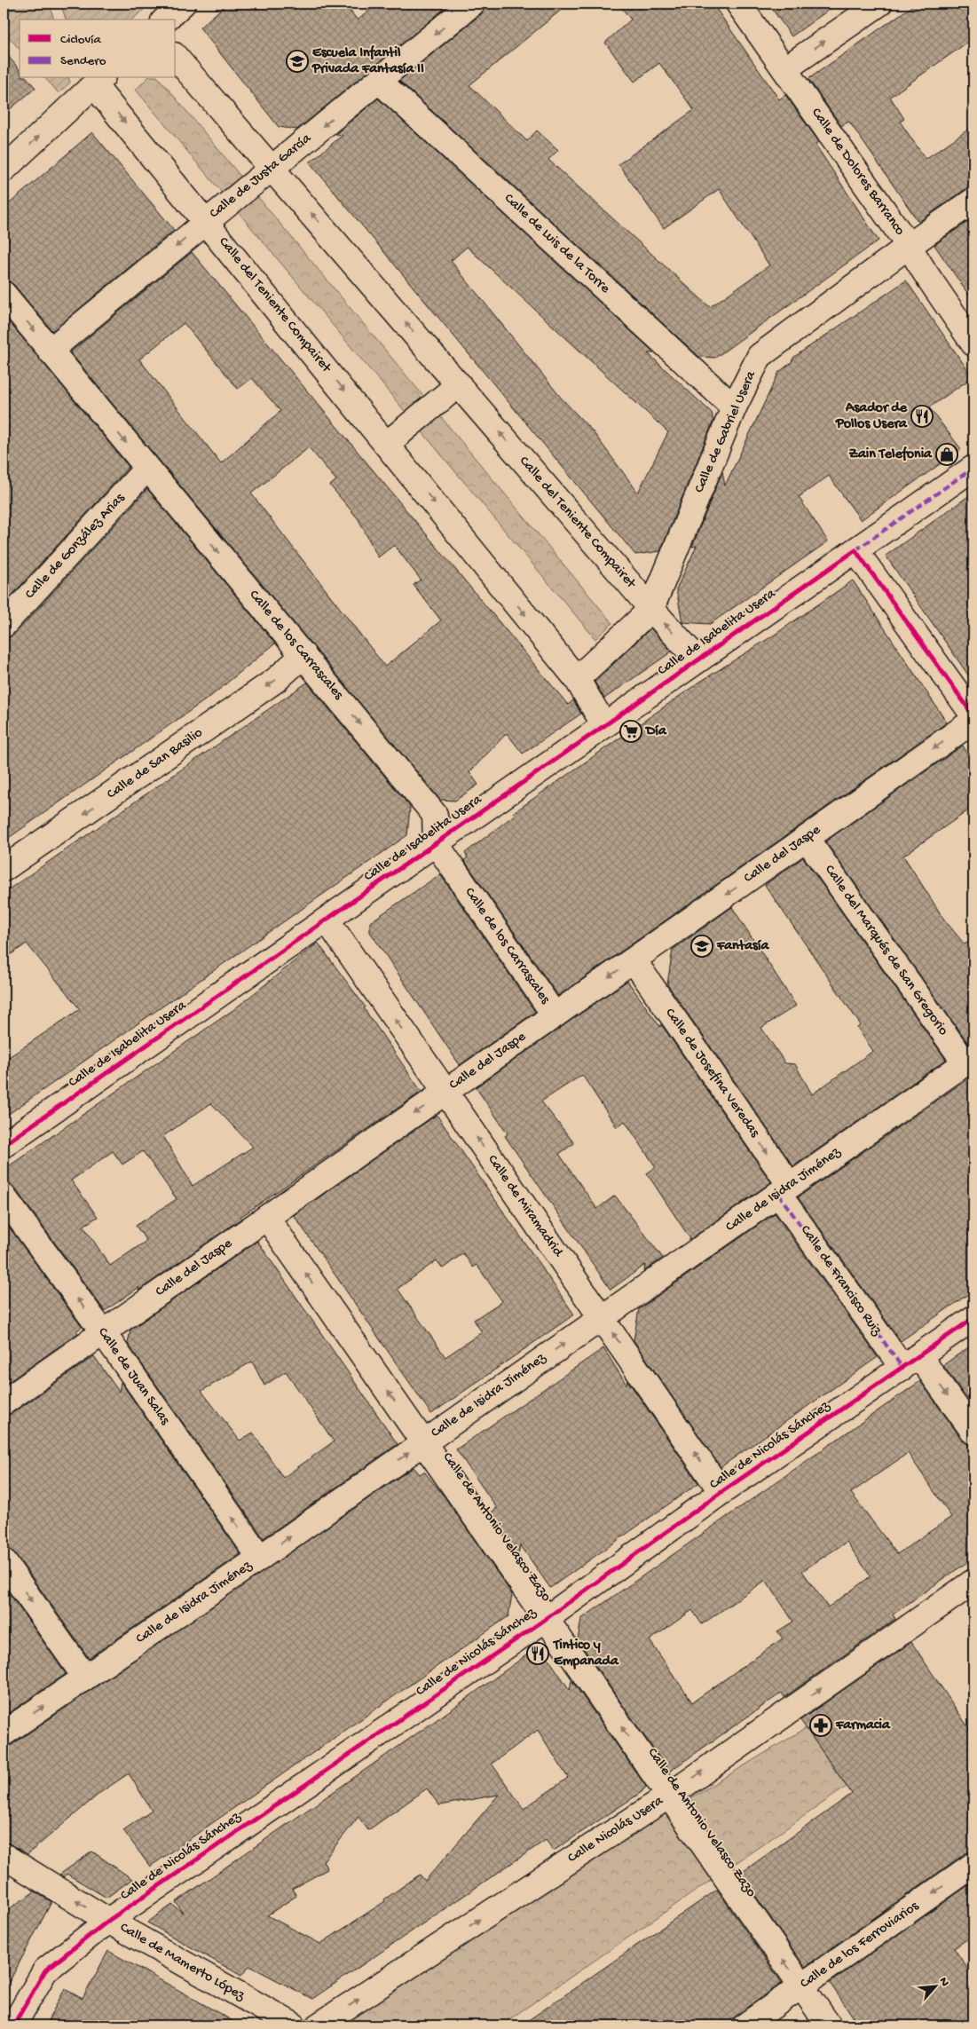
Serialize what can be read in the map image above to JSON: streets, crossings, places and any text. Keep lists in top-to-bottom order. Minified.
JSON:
{"streets":{"street":["Calle de Dolores Barranco","Calle de Justa García","Calle de Luis de la Torre","Calle del Teniente Compairet","Calle de Gabriel Usera","Calle de González Arias","Calle de Isabelita Usera","Calle de los Carrascales","Calle de San Basilio","Calle del Jaspe","Calle del Marqués de San Gregorio","Calle de Josefina Veredas","Calle de Isidra Jiménez","Calle de Miramadrid","Calle de Francisco Ruiz","Calle de Juan Salas","Calle de Nicolás Sánchez","Calle de Antonio Velasco Zazo","Calle Nicolás Usera","Calle de los Ferroviarios","Calle de Mamerto López"]},"crossings":[["Calle de Dolores Barranco","Calle de Gabriel Usera"],["Calle de Justa García","Calle de Luis de la Torre"],["Calle de Justa García","Calle del Teniente Compairet"],["Calle de Justa García","Calle de los Carrascales"],["Calle de Luis de la Torre","Calle de Gabriel Usera"],["Calle del Teniente Compairet","Calle de Gabriel Usera"],["Calle del Teniente Compairet","Calle de Isabelita Usera"],["Calle de González Arias","Calle de los Carrascales"],["Calle de Isabelita Usera","Calle de los Carrascales"],["Calle de Isabelita Usera","Calle de Miramadrid"],["Calle de los Carrascales","Calle de San Basilio"],["Calle de los Carrascales","Calle del Jaspe"],["Calle del Jaspe","Calle del Marqués de San Gregorio"],["Calle del Jaspe","Calle de Josefina Veredas"],["Calle del Jaspe","Calle de Miramadrid"],["Calle del Jaspe","Calle de Juan Salas"],["Calle del Jaspe","Calle de Antonio Velasco Zazo"],["Calle del Marqués de San Gregorio","Calle de Isidra Jiménez"],["Calle de Josefina Veredas","Calle de Isidra Jiménez"],["Calle de Josefina Veredas","Calle de Francisco Ruiz"],["Calle de Isidra Jiménez","Calle de Miramadrid"],["Calle de Isidra Jiménez","Calle de Francisco Ruiz"],["Calle de Isidra Jiménez","Calle de Juan Salas"],["Calle de Isidra Jiménez","Calle de Antonio Velasco Zazo"],["Calle de Miramadrid","Calle de Nicolás Sánchez"],["Calle de Francisco Ruiz","Calle de Nicolás Sánchez"],["Calle de Nicolás Sánchez","Calle de Antonio Velasco Zazo"],["Calle de Nicolás Sánchez","Calle de Mamerto López"],["Calle de Antonio Velasco Zazo","Calle Nicolás Usera"],["Calle de Antonio Velasco Zazo","Calle de los Ferroviarios"]],"one_way":["Calle de los Carrascales","Calle de San Basilio","Calle del Jaspe","Calle de Josefina Veredas","Calle de Isidra Jiménez","Calle de Miramadrid","Calle de Antonio Velasco Zazo","Calle Nicolás Usera","Calle de los Ferroviarios","Calle de Mamerto López"],"places":{"school or university":["Escuela Infantil Privada Fantasía II","Fantasía"],"restaurant":["Asador de Pollos Usera","Tintico y Empanada"],"shop":["Zain Telefonia"],"supermarket":["Día"],"pharmacy":["Farmacia"]},"legend":["Ciclovía","Sendero"],"north":"top right"}
